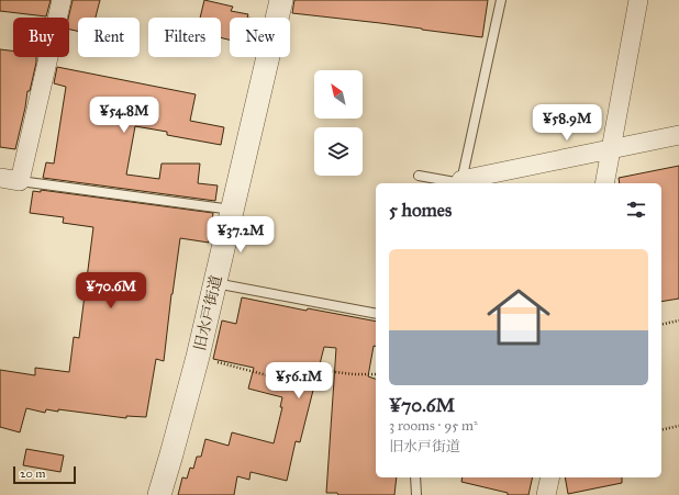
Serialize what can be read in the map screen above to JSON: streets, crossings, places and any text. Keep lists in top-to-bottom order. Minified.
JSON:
{"streets":{"street":["旧水戸街道"]},"scale_bar":"20 m","north":"top left","page":{"chip":["Buy","Rent","Filters","New"],"price":["¥54.8M","¥58.9M","¥37.2M","¥70.6M","¥56.1M"],"heading":"5 homes","list":[{"name":"¥70.6M","note":"3 rooms · 95 m² · 旧水戸街道"}],"scale":"20 m"}}
